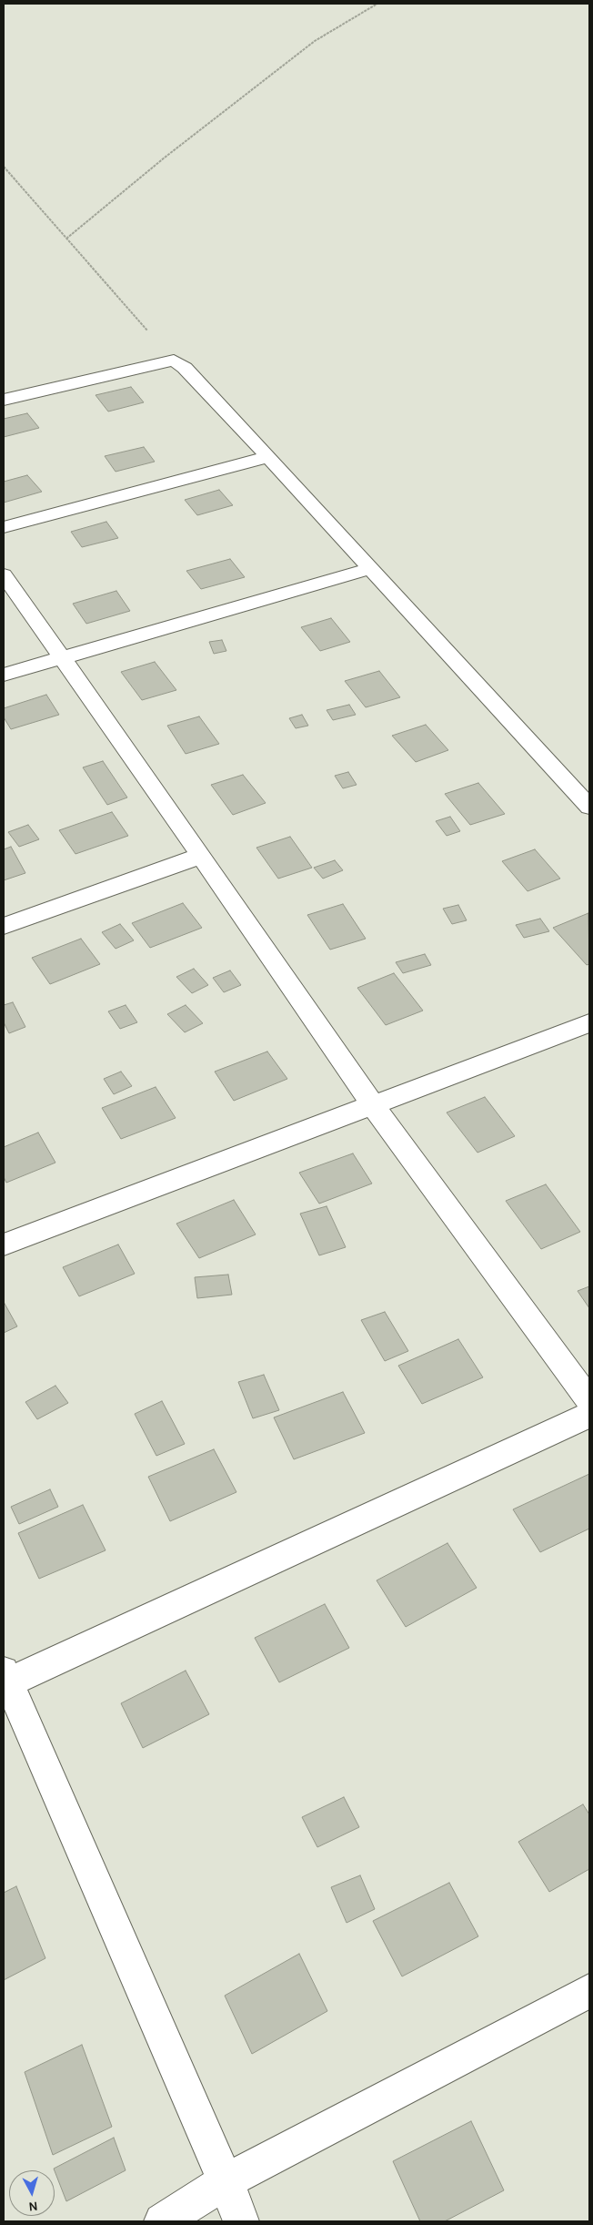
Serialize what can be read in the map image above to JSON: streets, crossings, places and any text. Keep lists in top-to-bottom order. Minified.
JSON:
{"north":"bottom"}
